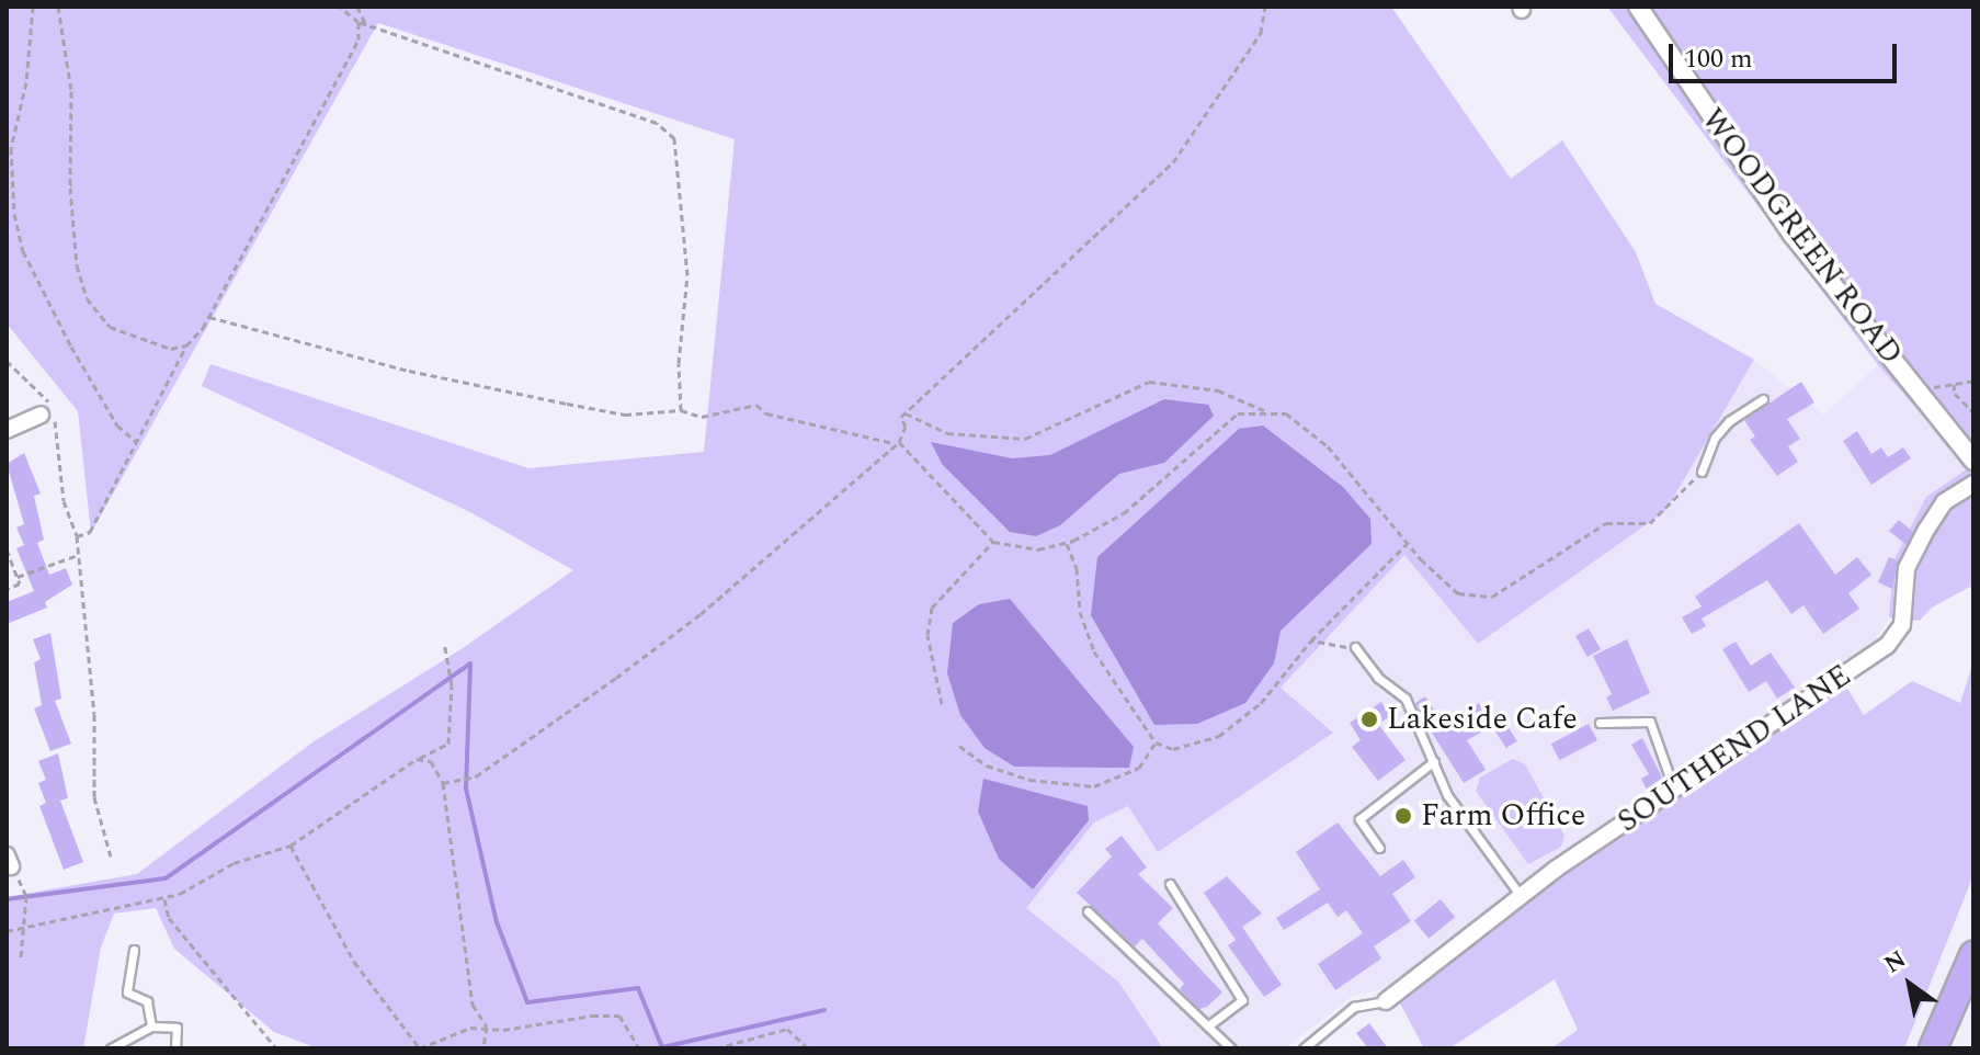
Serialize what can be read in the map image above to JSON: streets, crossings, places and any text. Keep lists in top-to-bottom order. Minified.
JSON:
{"streets":{"street":["WOODGREEN ROAD","SOUTHEND LANE"]},"places":["Lakeside Cafe","Farm Office"],"scale_bar":"100 m","north":"top left"}
